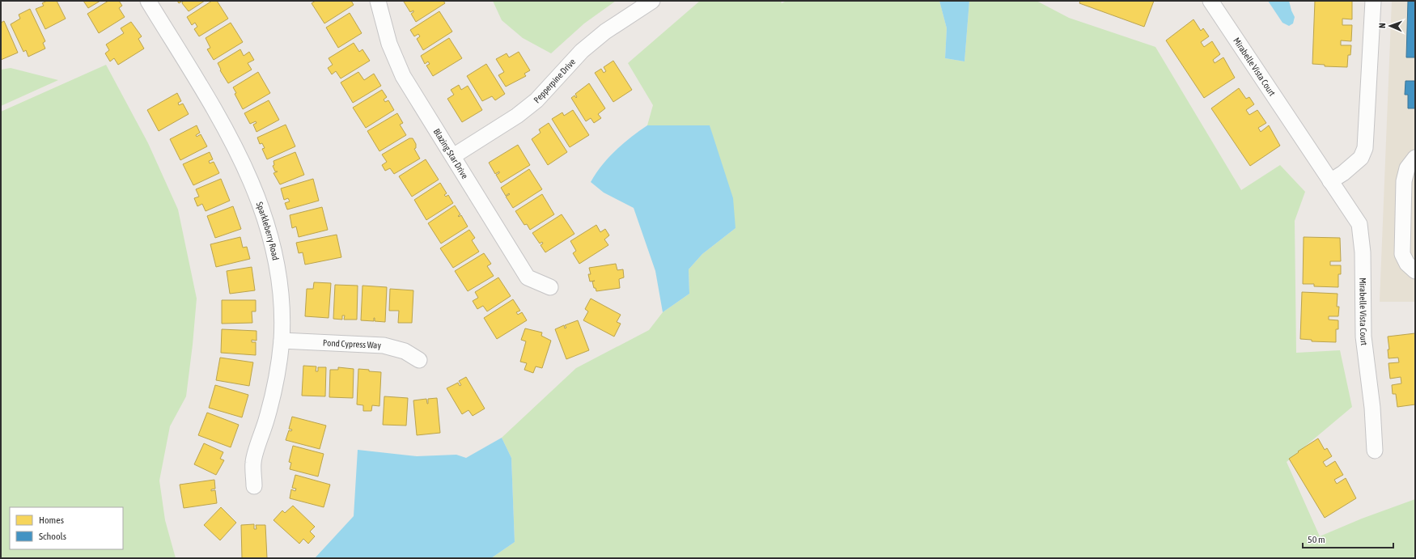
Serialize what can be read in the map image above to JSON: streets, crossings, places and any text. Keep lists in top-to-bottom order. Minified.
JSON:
{"streets":{"street":["Mirabelle Vista Court","Pepperpine Drive","Blazing Star Drive","Sparkleberry Road","Pond Cypress Way"]},"crossings":[["Pepperpine Drive","Blazing Star Drive"],["Sparkleberry Road","Pond Cypress Way"]],"legend":["Homes","Schools"],"scale_bar":"50 m","north":"left"}
